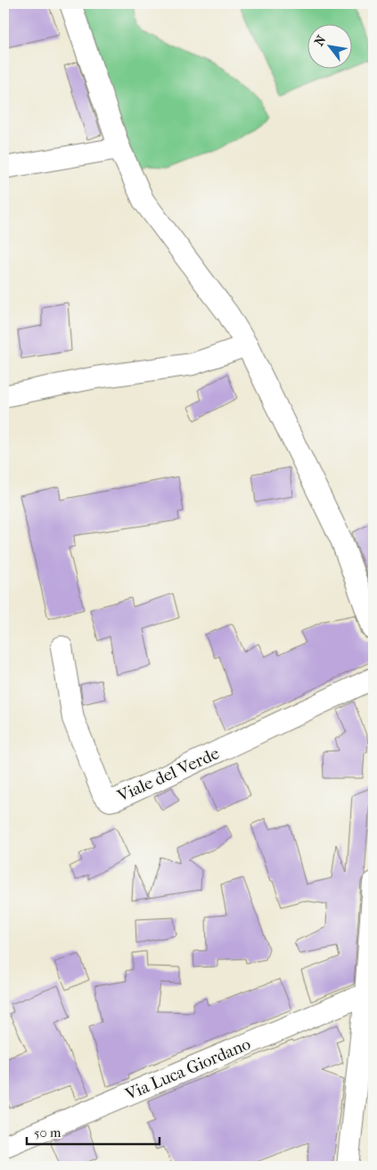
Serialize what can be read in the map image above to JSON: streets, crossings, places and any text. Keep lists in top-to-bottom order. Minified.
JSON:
{"streets":{"street":["Viale del Verde","Via Luca Giordano"]},"scale_bar":"50 m","north":"top left"}
